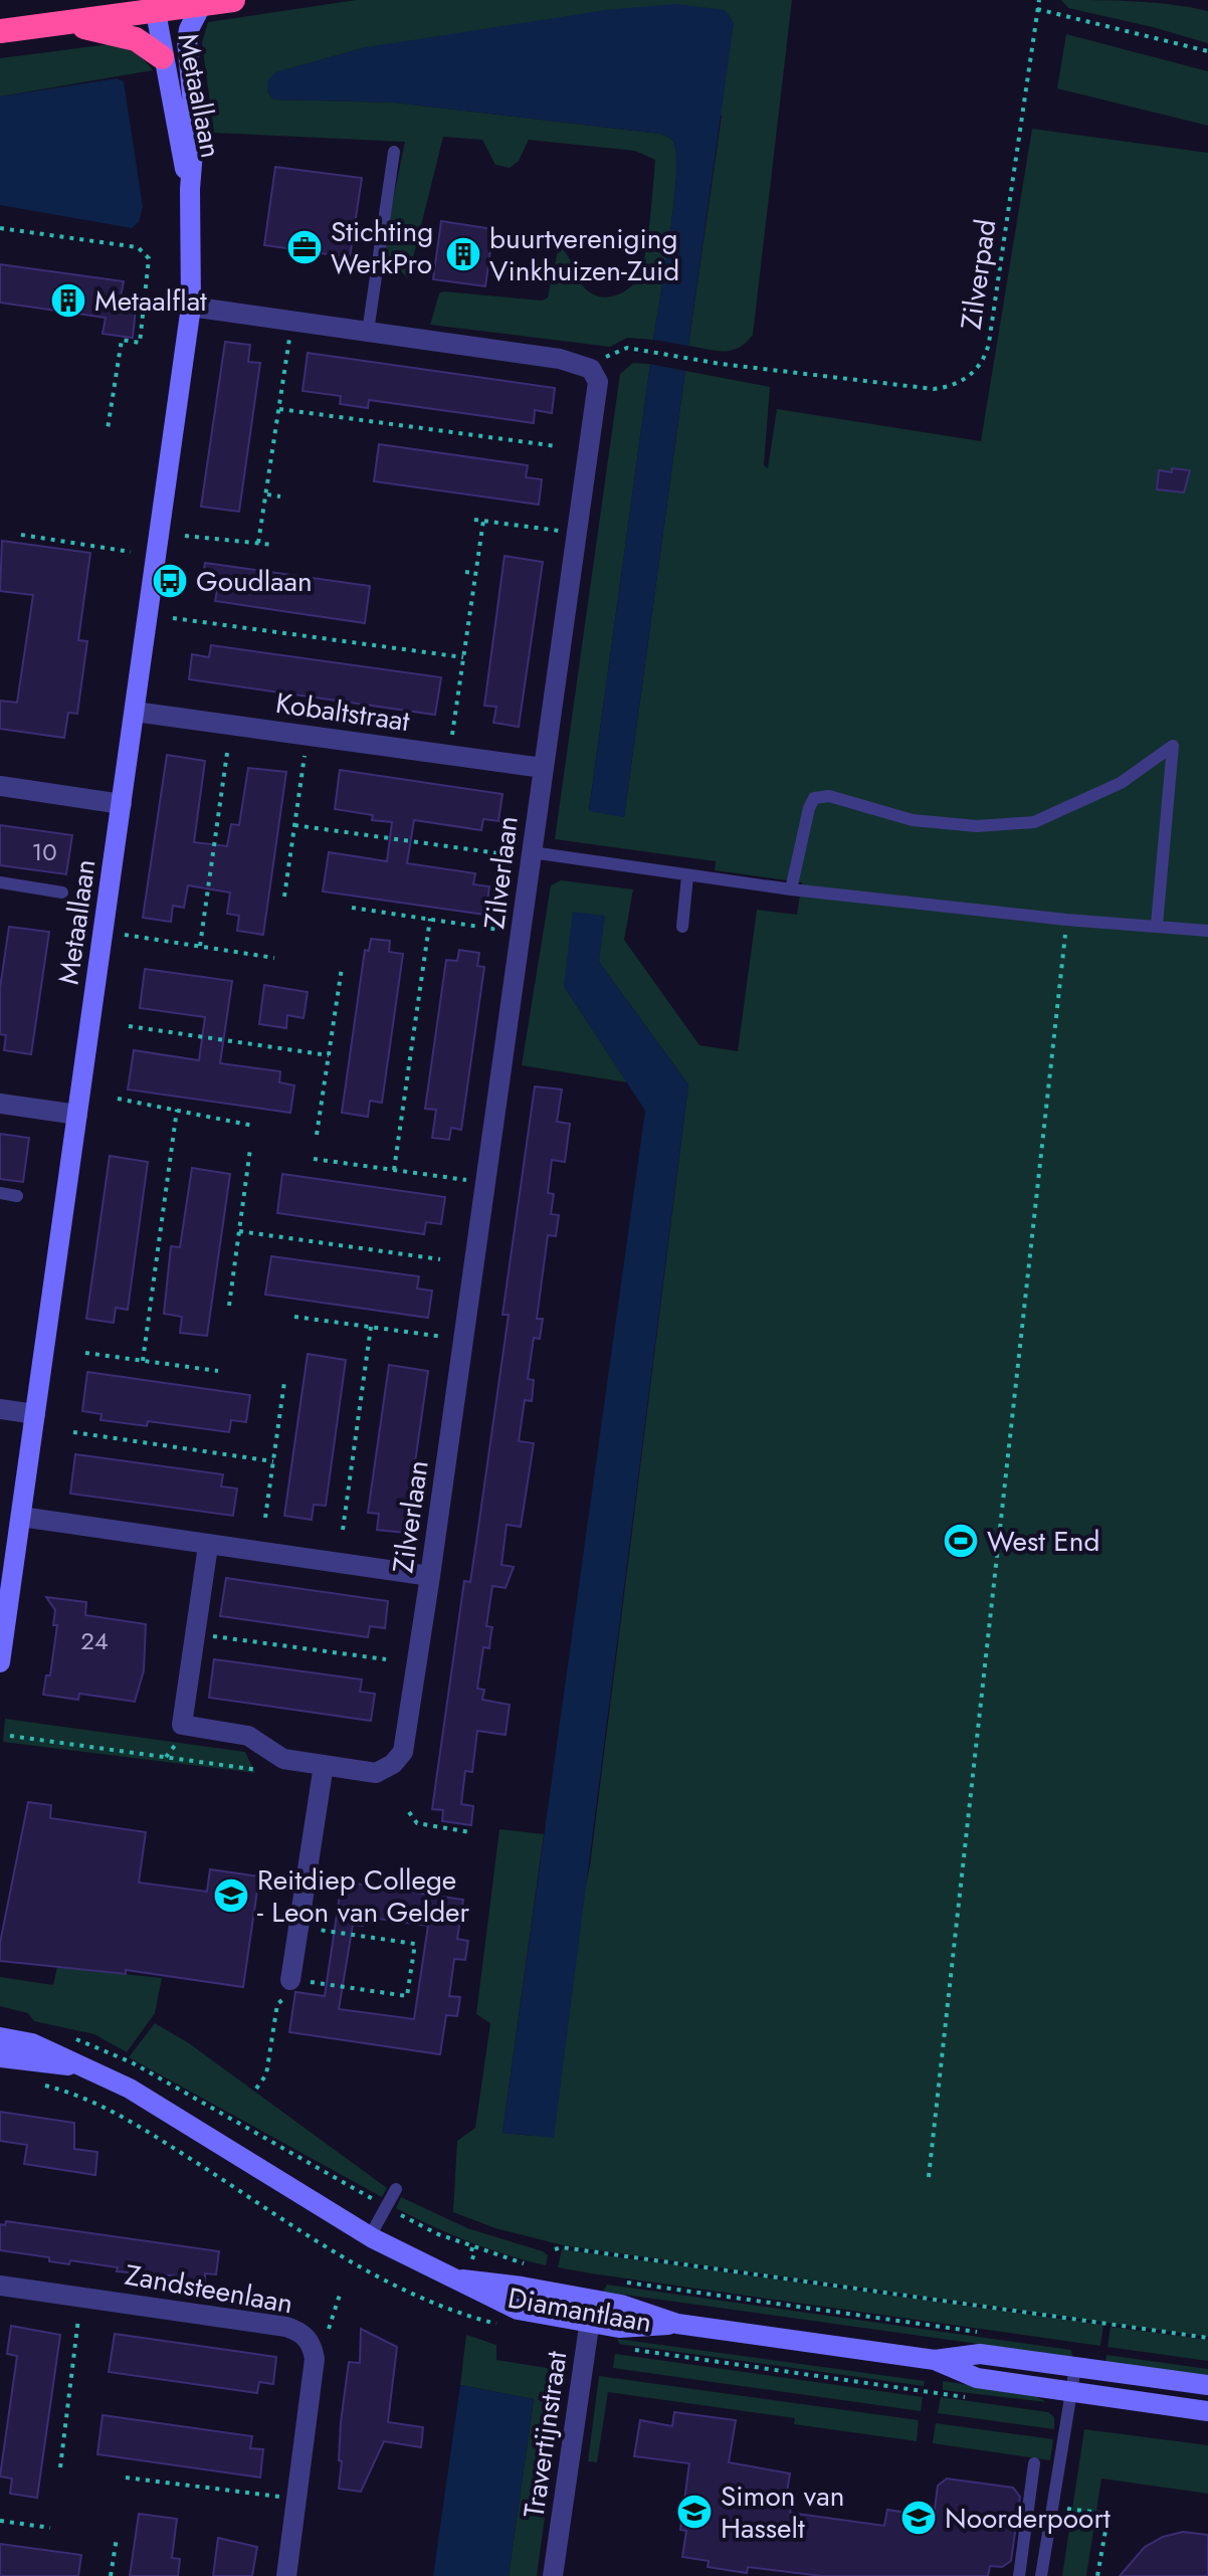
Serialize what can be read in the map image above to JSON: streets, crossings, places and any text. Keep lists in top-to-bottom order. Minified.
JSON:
{"streets":{"street":["Metaallaan","Kobaltstraat","Zilverlaan","Zandsteenlaan","Diamantlaan","Travertijnstraat"],"path":["Zilverpad"]},"crossings":[["Metaallaan","Kobaltstraat"],["Zilverpad","Zilverlaan"],["Kobaltstraat","Zilverlaan"],["Diamantlaan","Travertijnstraat"]],"places":{"office":["Stichting WerkPro"],"building":["buurtvereniging Vinkhuizen-Zuid","Metaalflat"],"bus stop":["Goudlaan"],"sports":["West End"],"school or university":["Reitdiep College - Leon van Gelder","Simon van Hasselt","Noorderpoort"]},"house_numbers":["10","24"]}
